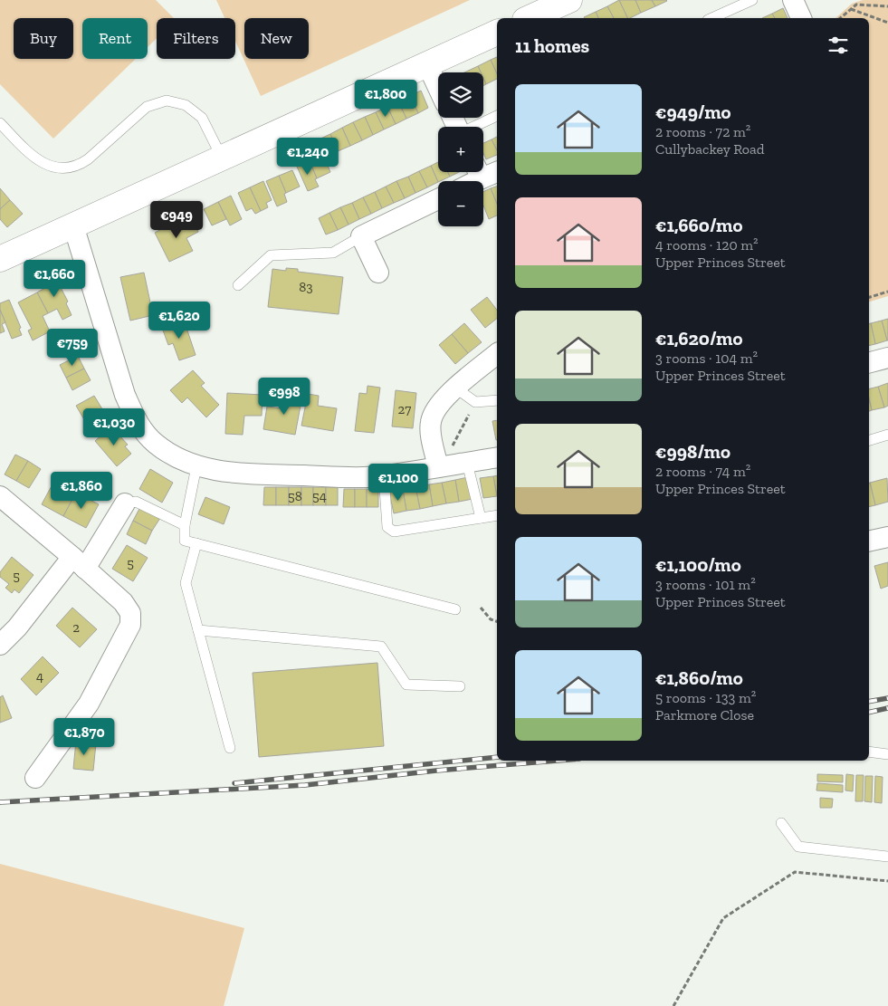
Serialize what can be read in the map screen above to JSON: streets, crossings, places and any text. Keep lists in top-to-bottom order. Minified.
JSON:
{"house_numbers":["83","27","58","54","5","5","2","4"],"page":{"chip":["Buy","Rent","Filters","New"],"heading":"11 homes","map_buttons":["+","−"],"list":[{"name":"€949/mo","note":"2 rooms · 72 m² · Cullybackey Road"},{"name":"€1,660/mo","note":"4 rooms · 120 m² · Upper Princes Street"},{"name":"€1,620/mo","note":"3 rooms · 104 m² · Upper Princes Street"},{"name":"€998/mo","note":"2 rooms · 74 m² · Upper Princes Street"},{"name":"€1,100/mo","note":"3 rooms · 101 m² · Upper Princes Street"},{"name":"€1,860/mo","note":"5 rooms · 133 m² · Parkmore Close"}],"price":["€1,800","€1,240","€949","€1,660","€1,620","€759","€998","€1,030","€1,100","€1,860","€1,870"]}}
